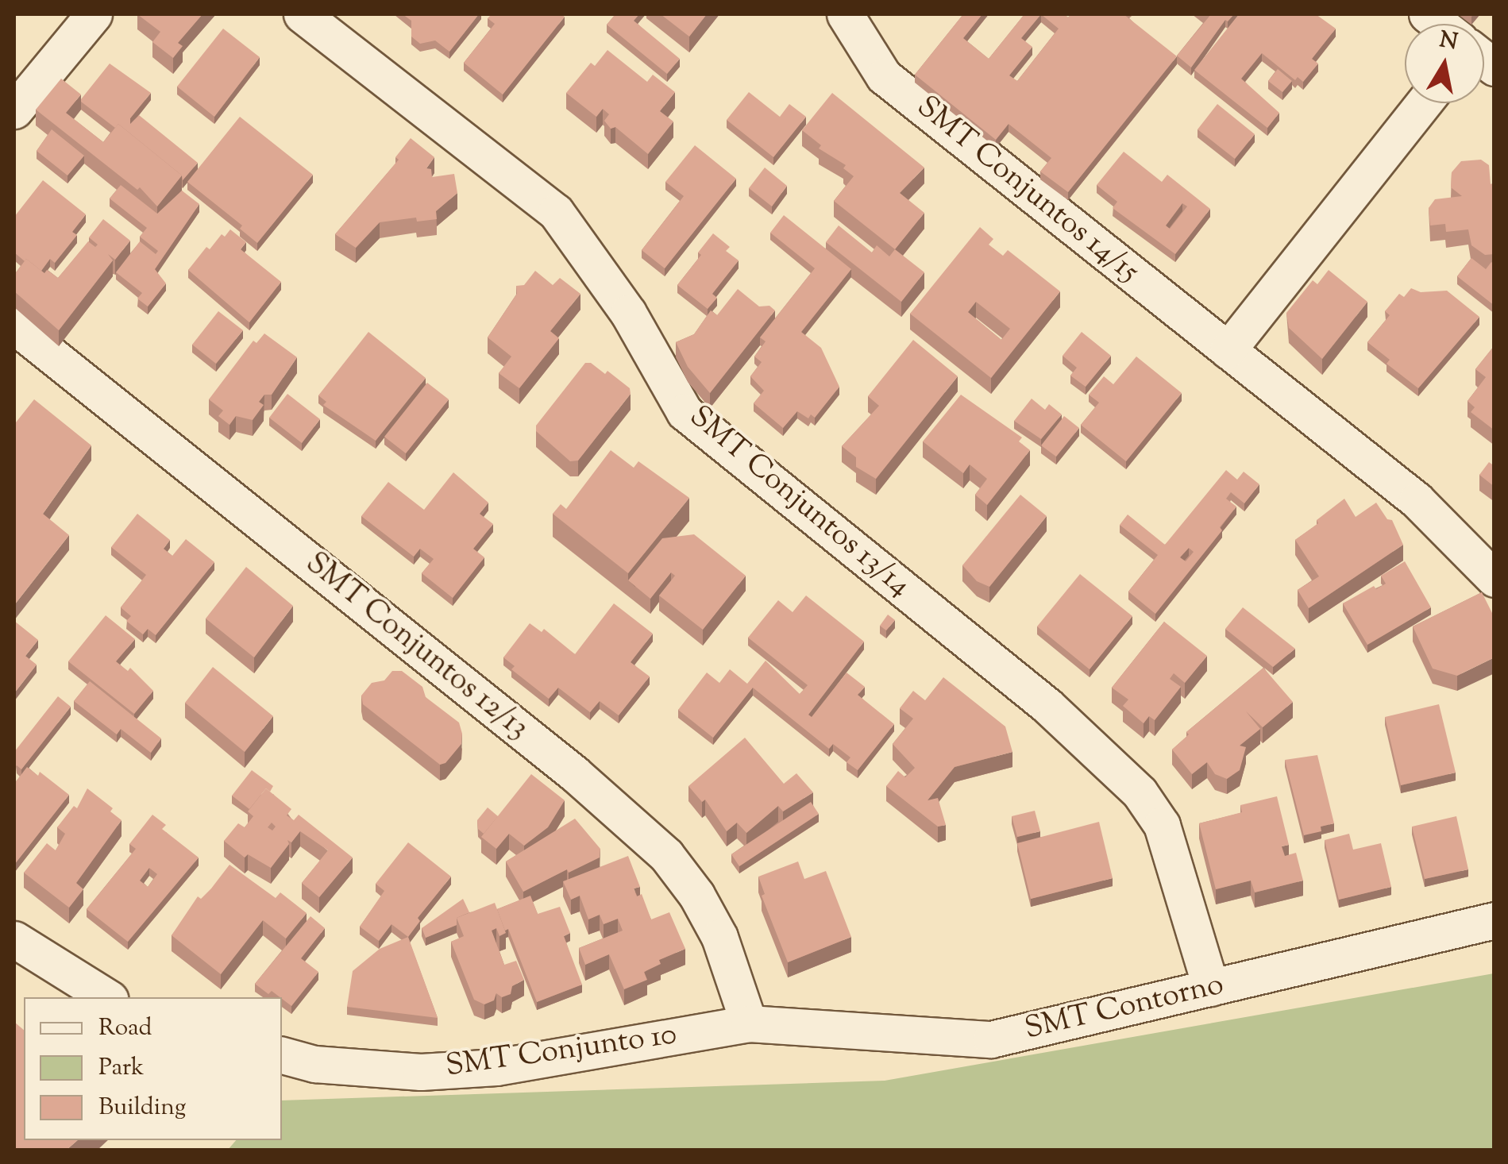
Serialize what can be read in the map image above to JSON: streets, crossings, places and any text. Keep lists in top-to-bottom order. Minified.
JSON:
{"streets":{"street":["SMT Conjuntos 14/15","SMT Conjuntos 13/14","SMT Conjuntos 12/13","SMT Contorno","SMT Conjunto 10"]},"crossings":[["SMT Conjuntos 13/14","SMT Contorno"],["SMT Conjuntos 12/13","SMT Contorno"],["SMT Conjuntos 12/13","SMT Conjunto 10"],["SMT Contorno","SMT Conjunto 10"]],"legend":["Road","Park","Building"],"north":"top"}
